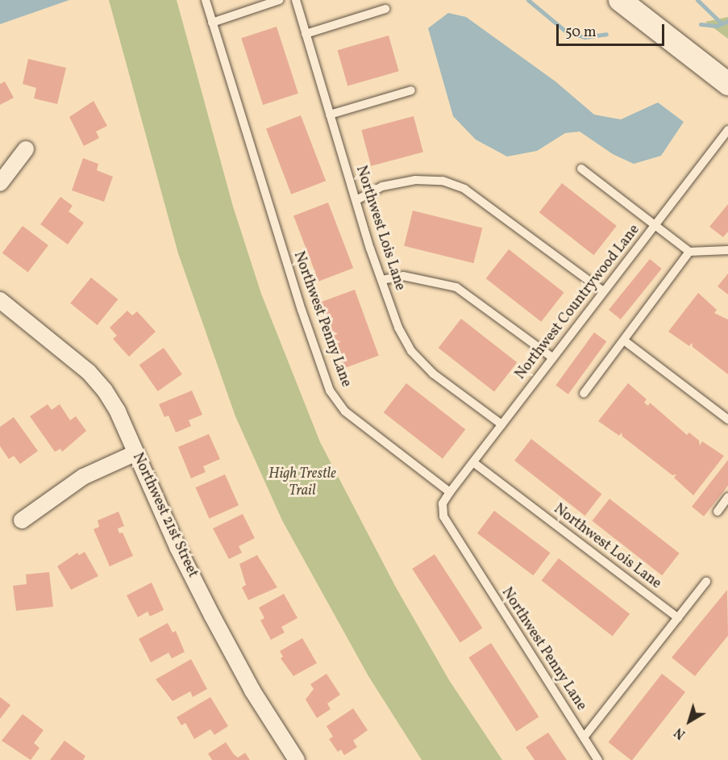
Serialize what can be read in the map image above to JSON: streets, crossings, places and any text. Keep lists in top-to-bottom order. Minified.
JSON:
{"streets":{"street":["Northwest 21st Street"],"lane":["Northwest Lois Lane","Northwest Countrywood Lane","Northwest Penny Lane"]},"crossings":[["Northwest Lois Lane","Northwest Countrywood Lane"],["Northwest Countrywood Lane","Northwest Penny Lane"]],"parks":["High Trestle Trail"],"scale_bar":"50 m","north":"bottom left"}
